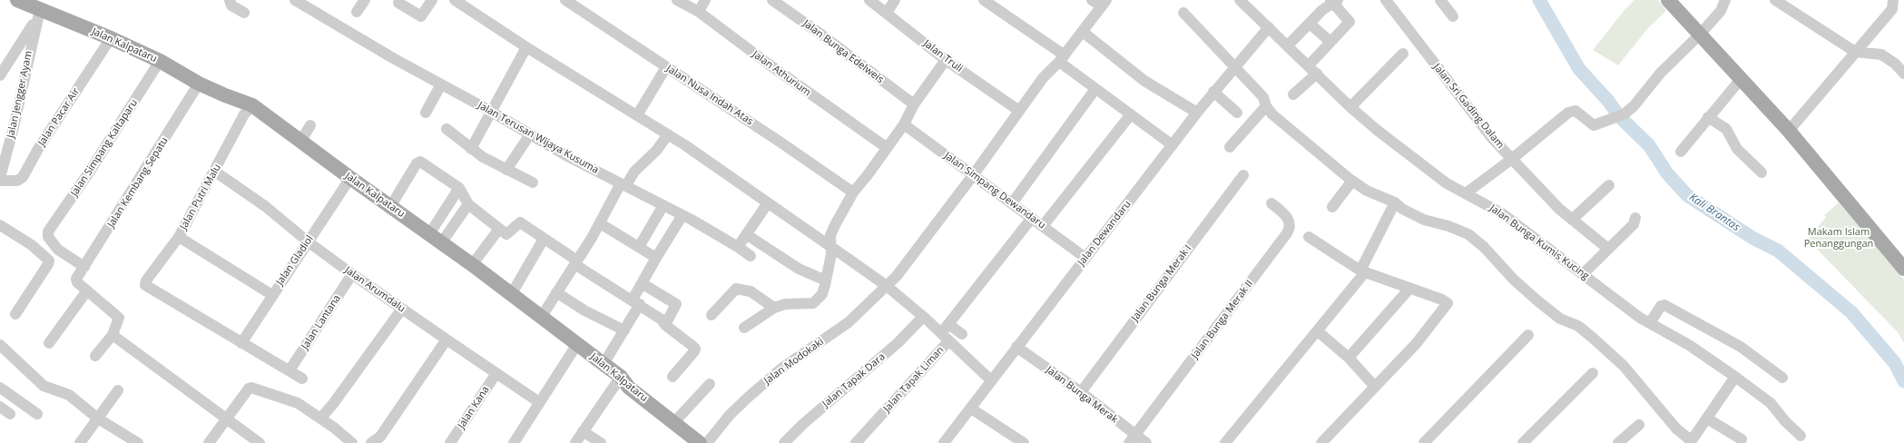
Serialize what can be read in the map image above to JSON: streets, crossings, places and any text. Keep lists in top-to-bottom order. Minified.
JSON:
{"streets":{"main road":["Jalan Kalpataru"],"street":["Jalan Bunga Edelweis","Jalan Truli","Jalan Athurium","Jalan Jengger Ayam","Jalan Nusa Indah Atas","Jalan Sri Gading Dalam","Jalan Pacar Air","Jalan Terusan Wijaya Kusuma","Jalan Simpang Kaltaparu","Jalan Kembang Sepatu","Jalan Simpang Dewandaru","Jalan Putri Malu","Jalan Dewandaru","Jalan Bunga Kumis Kucing","Jalan Gladiol","Jalan Bunga Merak I","Jalan Arumdalu","Jalan Bunga Merak II","Jalan Lantana","Jalan Modokaki","Jalan Tapak Liman","Jalan Tapak Dara","Jalan Bunga Merak","Jalan Kana"]},"crossings":[["Jalan Kalpataru","Jalan Jengger Ayam"],["Jalan Kalpataru","Jalan Pacar Air"],["Jalan Kalpataru","Jalan Simpang Kaltaparu"],["Jalan Kalpataru","Jalan Kembang Sepatu"],["Jalan Kalpataru","Jalan Putri Malu"],["Jalan Kalpataru","Jalan Gladiol"],["Jalan Truli","Jalan Modokaki"],["Jalan Simpang Kaltaparu","Jalan Kembang Sepatu"],["Jalan Simpang Dewandaru","Jalan Dewandaru"],["Jalan Simpang Dewandaru","Jalan Modokaki"],["Jalan Putri Malu","Jalan Gladiol"],["Jalan Putri Malu","Jalan Arumdalu"],["Jalan Dewandaru","Jalan Bunga Kumis Kucing"],["Jalan Dewandaru","Jalan Tapak Liman"],["Jalan Dewandaru","Jalan Bunga Merak"],["Jalan Gladiol","Jalan Arumdalu"],["Jalan Bunga Merak I","Jalan Bunga Merak"],["Jalan Arumdalu","Jalan Lantana"],["Jalan Arumdalu","Jalan Kana"],["Jalan Bunga Merak II","Jalan Bunga Merak"]],"water":["Kali Brantas"],"parks":["Makam Islam Penanggungan"]}
